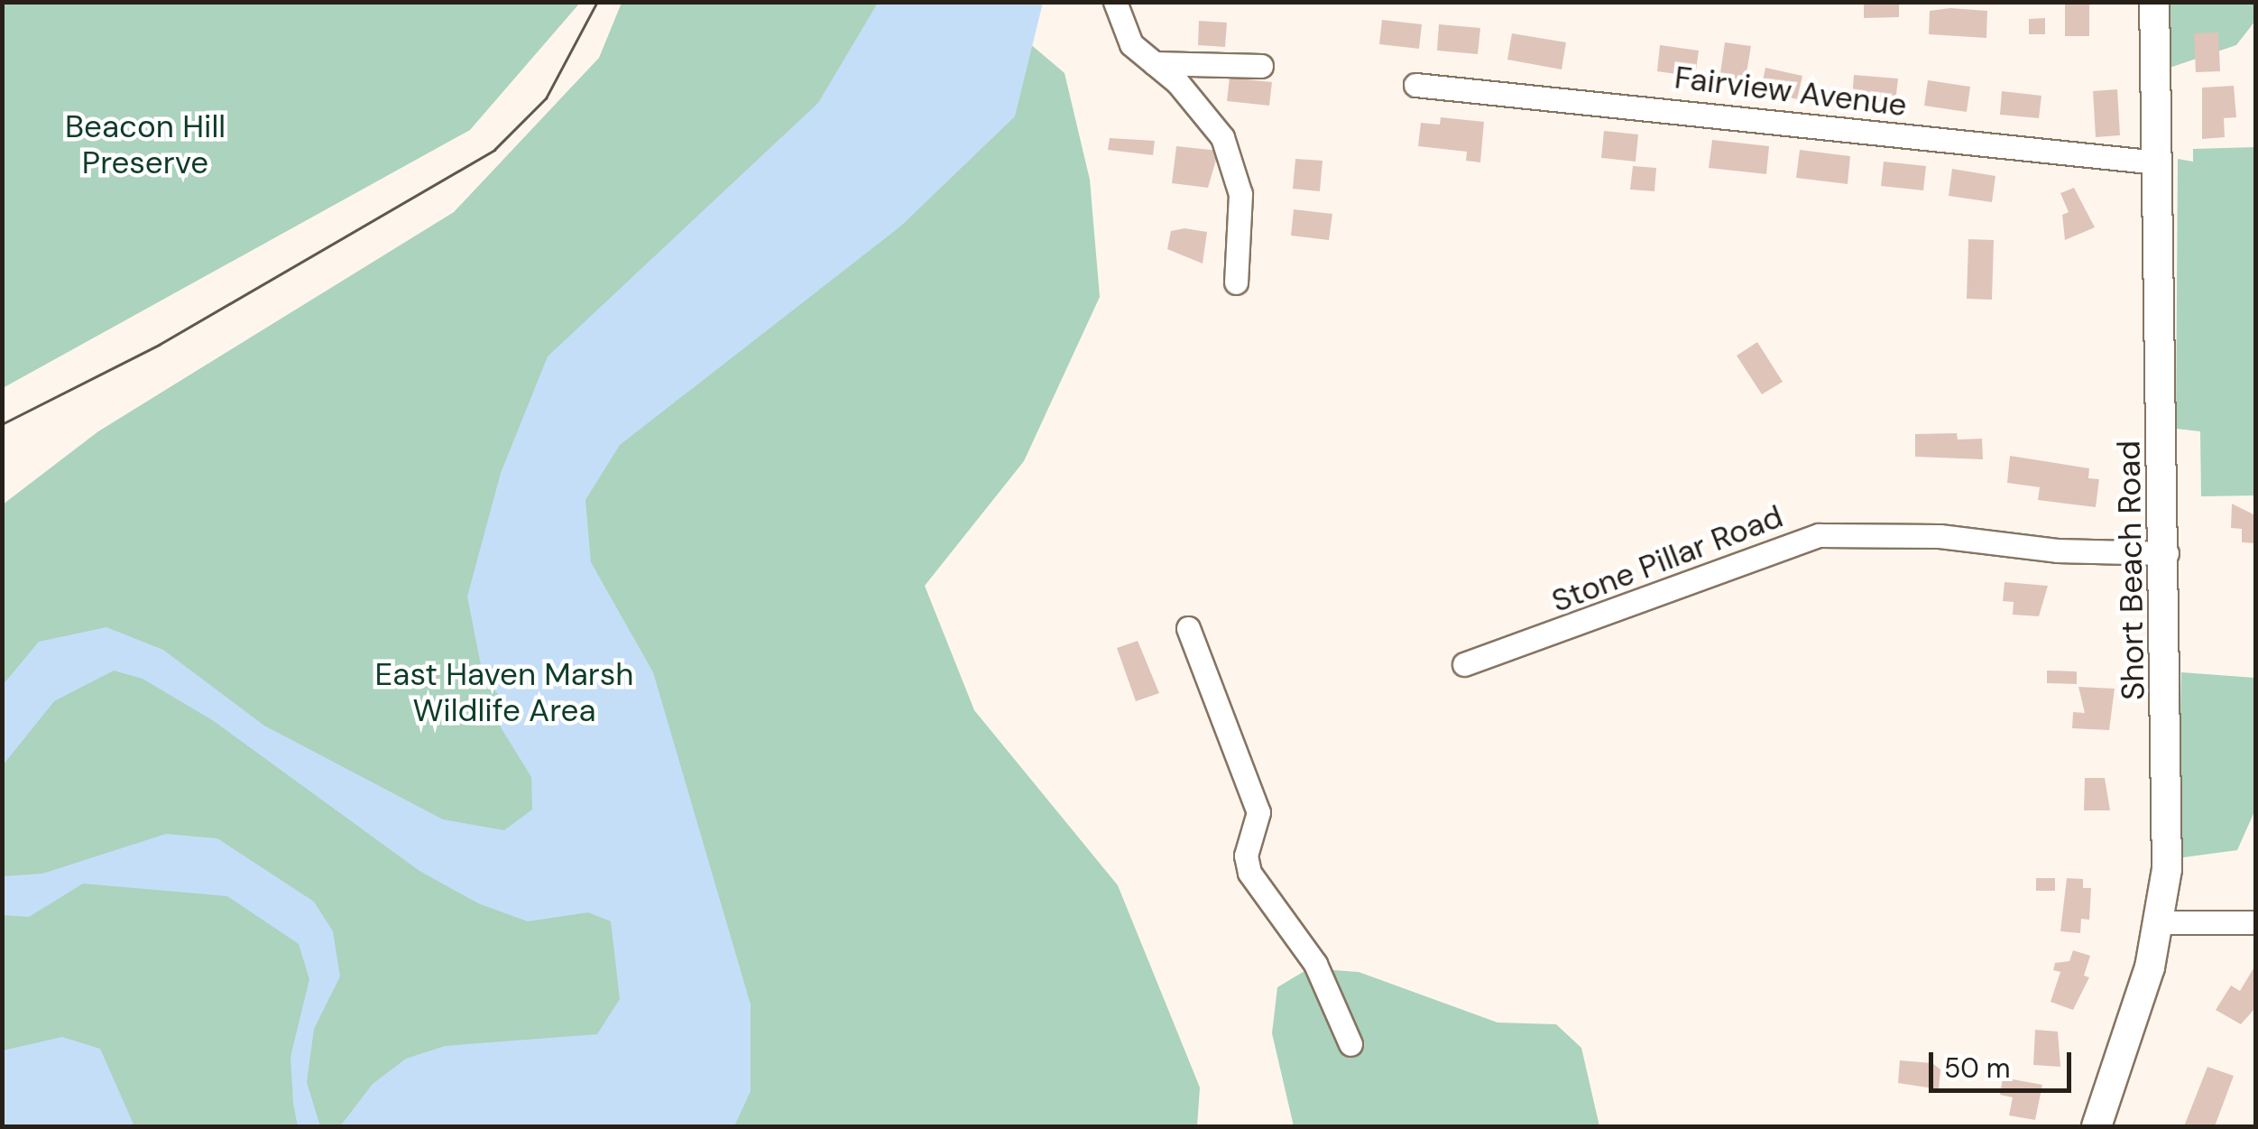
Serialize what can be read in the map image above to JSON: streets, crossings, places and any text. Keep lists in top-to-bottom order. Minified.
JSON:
{"streets":{"main road":["Short Beach Road"],"street":["Fairview Avenue","Stone Pillar Road"]},"crossings":[["Fairview Avenue","Short Beach Road"],["Stone Pillar Road","Short Beach Road"]],"parks":["Beacon Hill Preserve","East Haven Marsh Wildlife Area"],"scale_bar":"50 m"}
